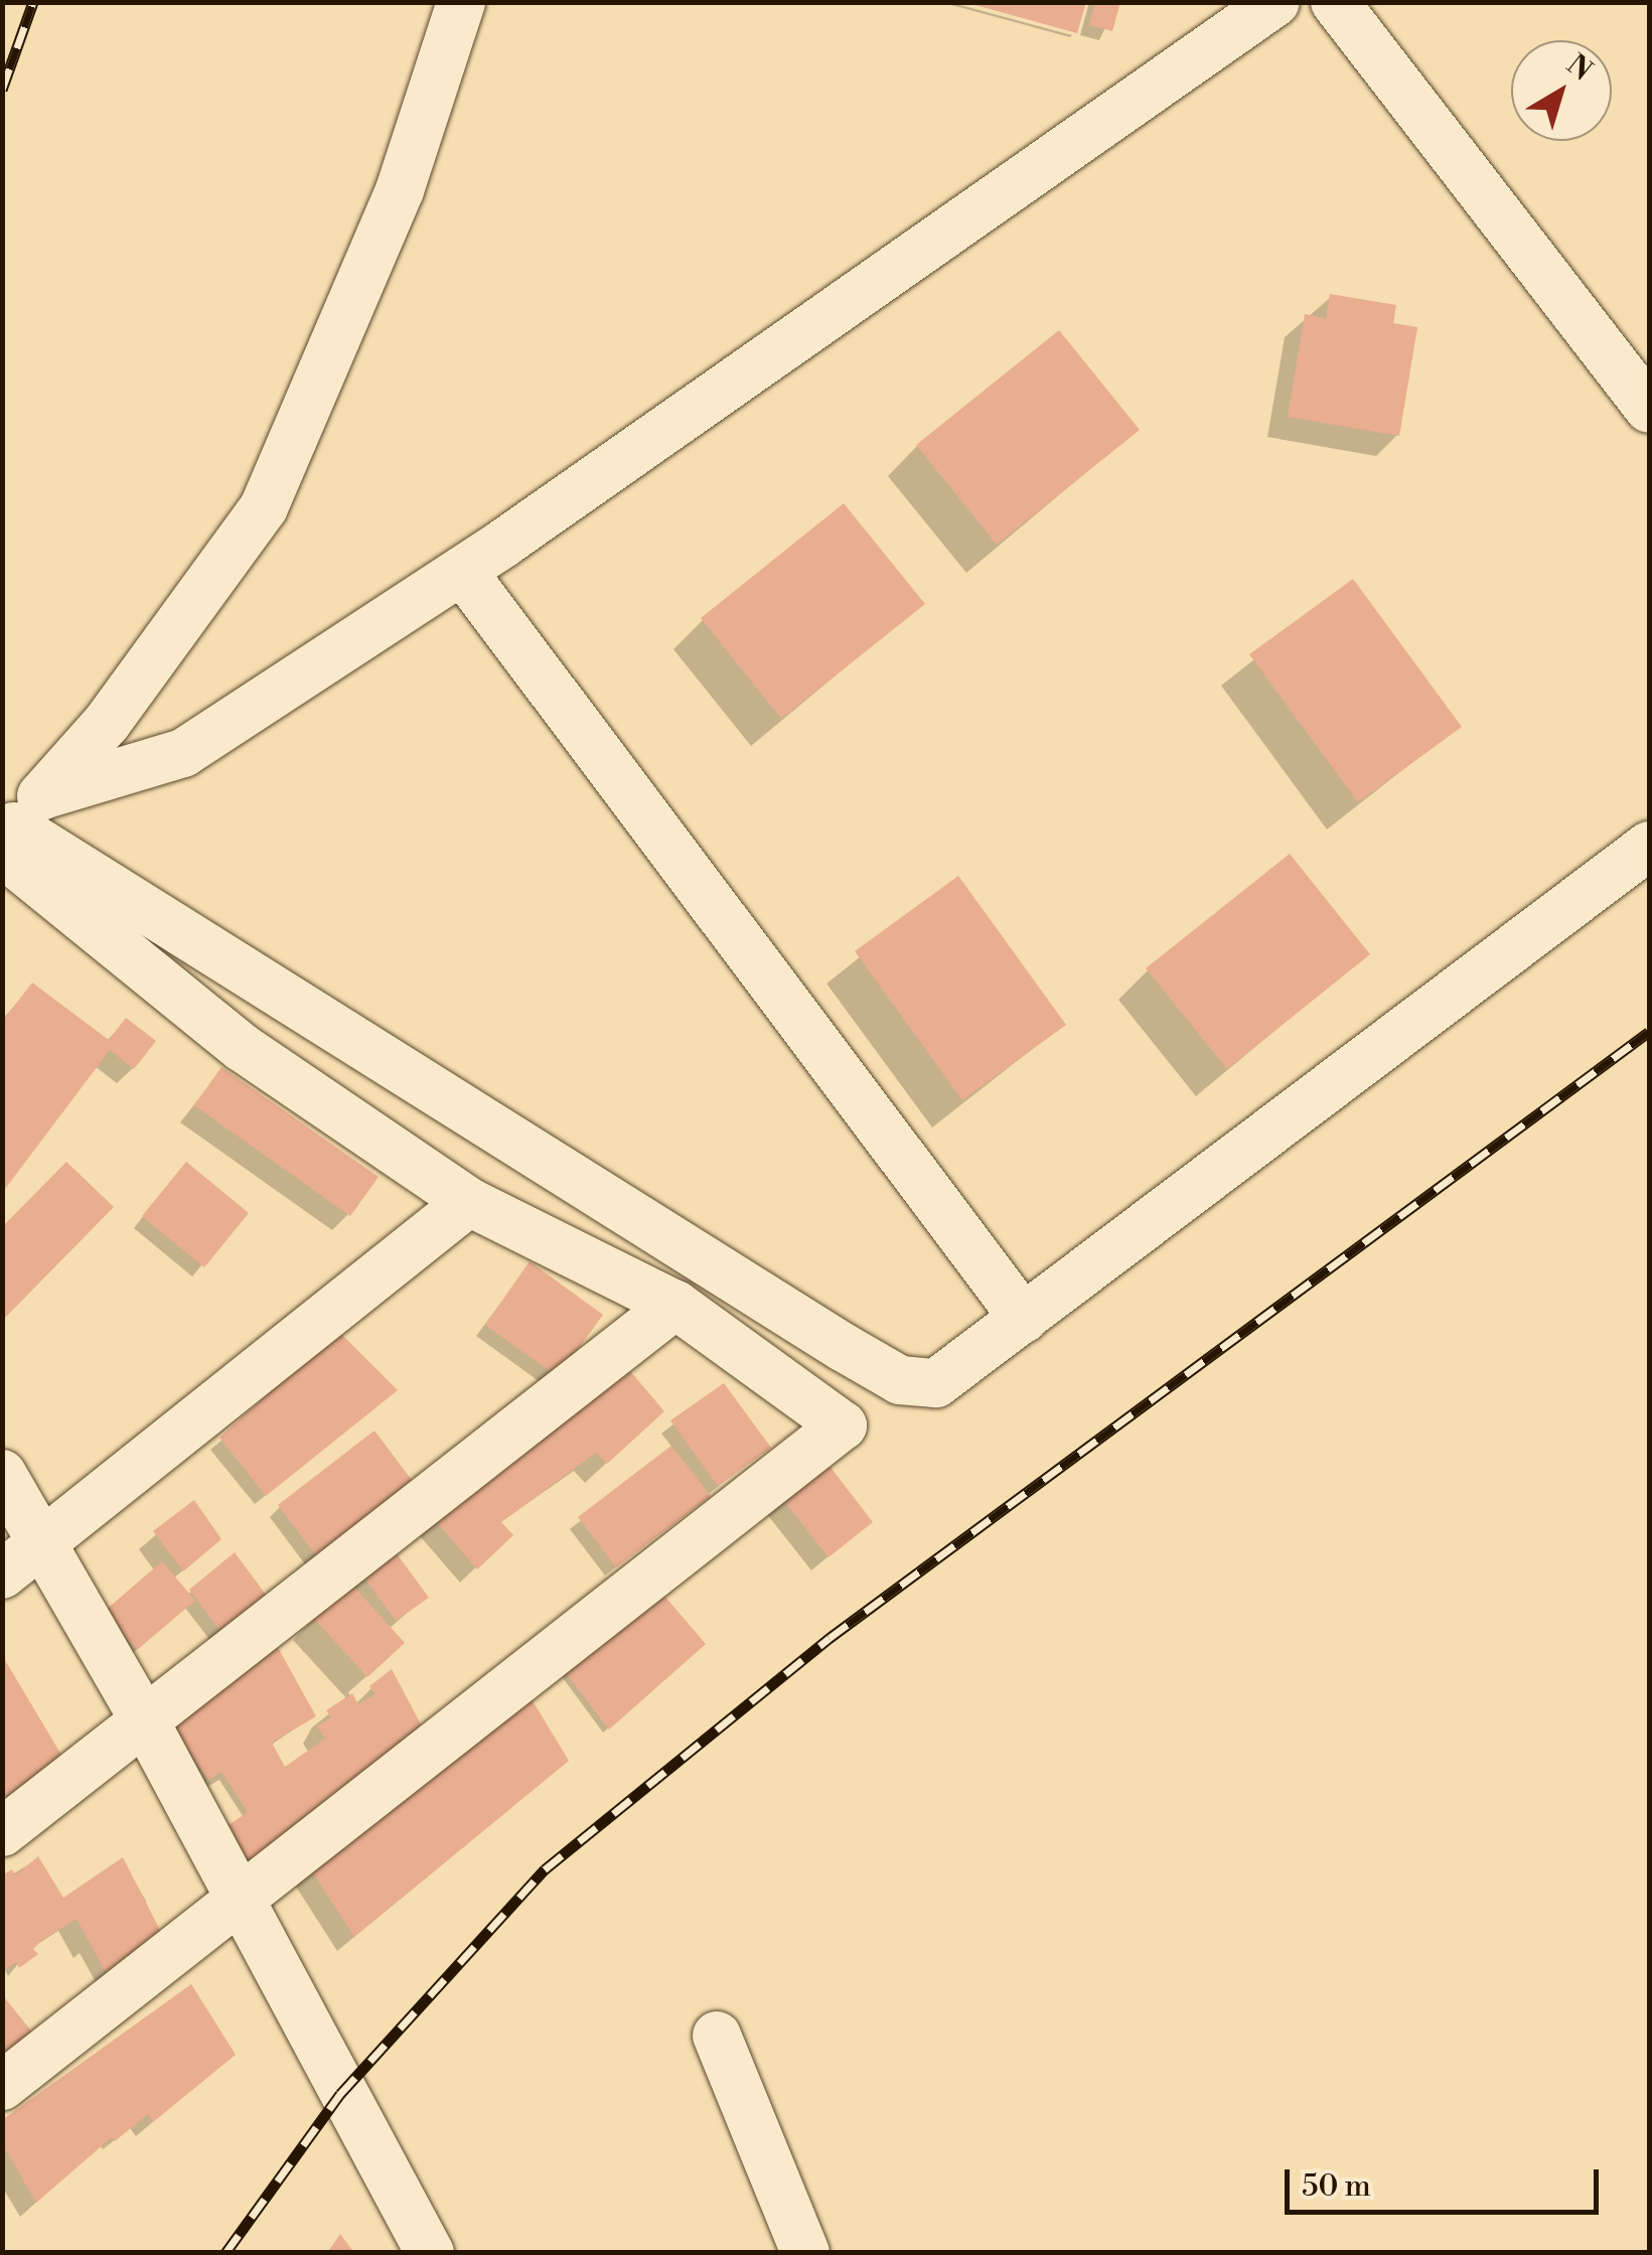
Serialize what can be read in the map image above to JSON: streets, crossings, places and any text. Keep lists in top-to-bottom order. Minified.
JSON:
{"scale_bar":"50 m","north":"top right"}
